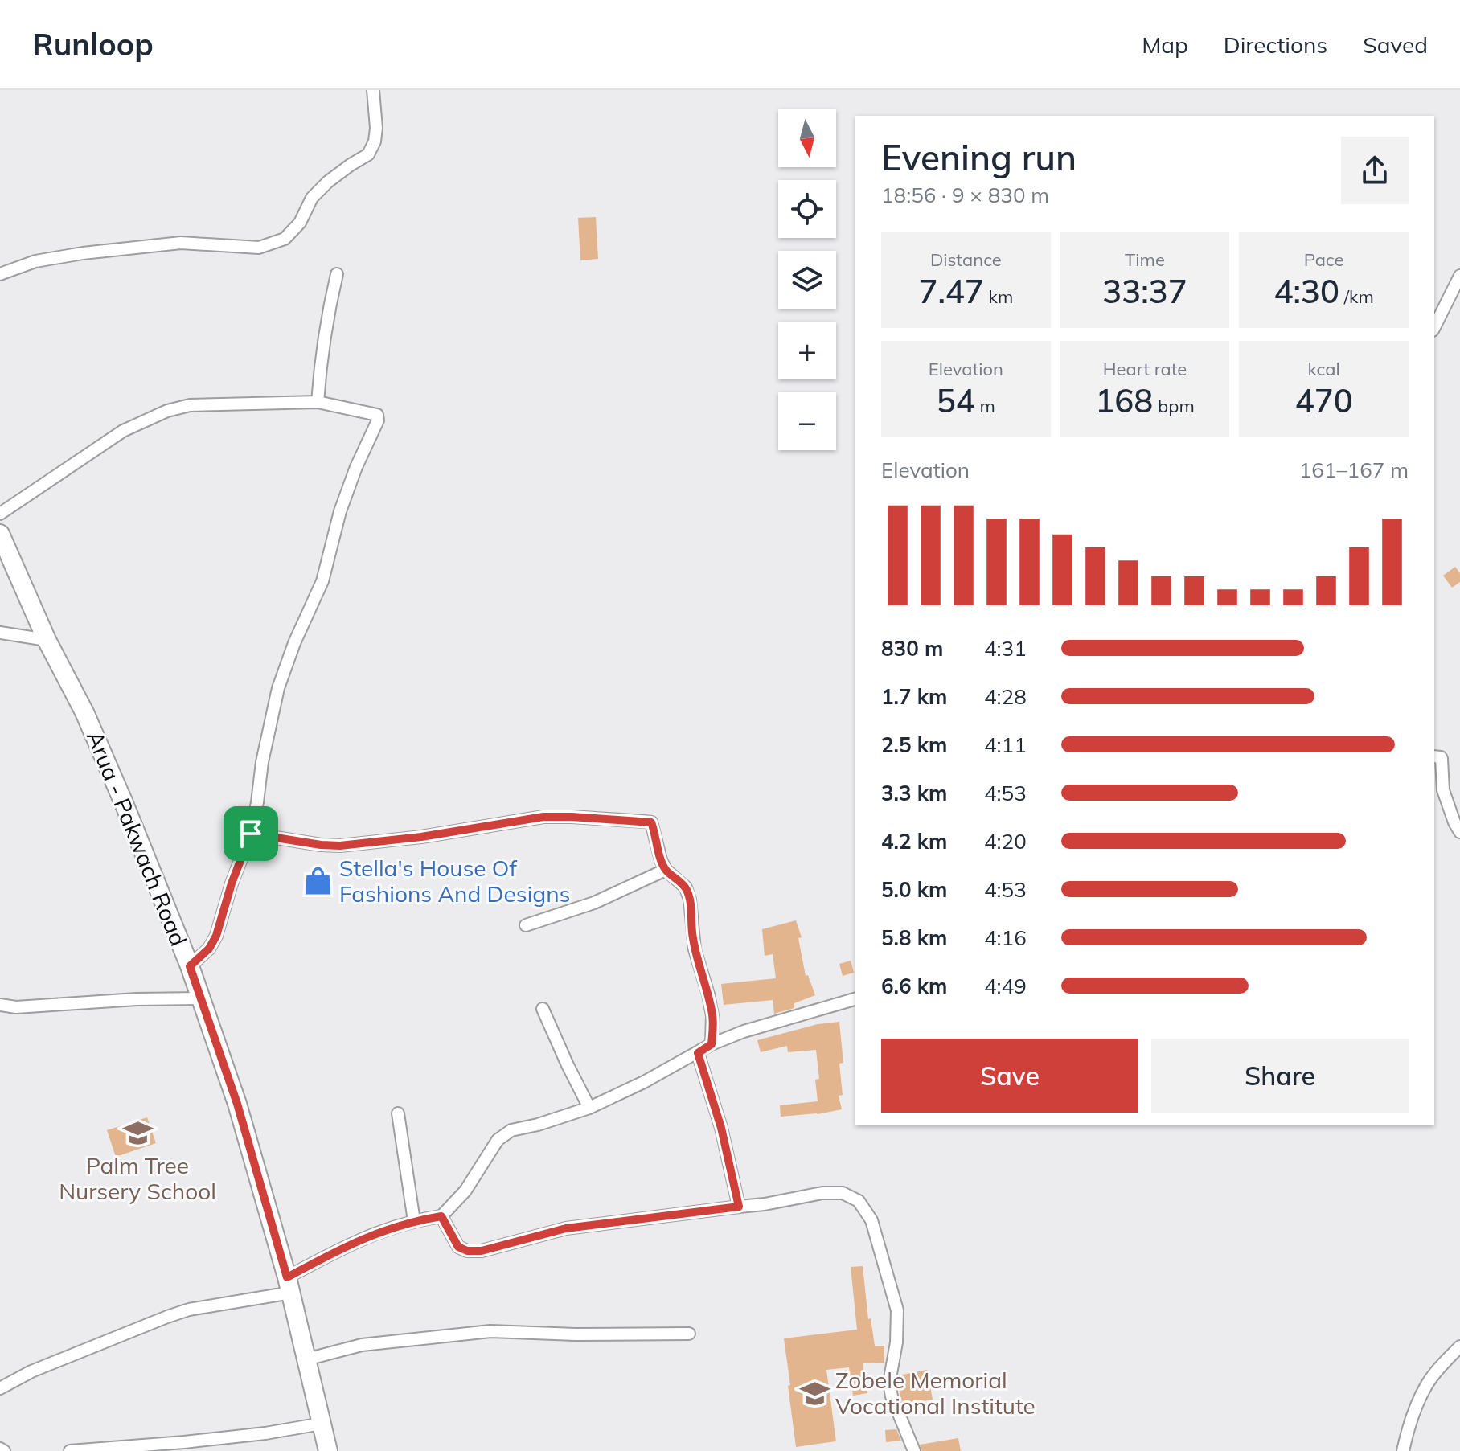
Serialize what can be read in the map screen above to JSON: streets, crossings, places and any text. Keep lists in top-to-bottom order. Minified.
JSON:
{"streets":{"main road":["Arua - Pakwach Road"]},"places":{"shop":["Stella's House Of Fashions And Designs"],"school or university":["Palm Tree Nursery School","Zobele Memorial Vocational Institute"]},"north":"bottom","page":{"header":"Runloop","nav":["Map","Directions","Saved"],"map_buttons":["+","−"],"heading":["Evening run","18:56 · 9 × 830 m"],"stats":[["Distance","7.47 km"],["Time","33:37"],["Pace","4:30 /km"],["Elevation","54 m"],["Heart rate","168 bpm"],["kcal","470"]],"chart":["Elevation","161–167 m"],"list":[{"name":"830 m","note":"4:31"},{"name":"1.7 km","note":"4:28"},{"name":"2.5 km","note":"4:11"},{"name":"3.3 km","note":"4:53"},{"name":"4.2 km","note":"4:20"},{"name":"5.0 km","note":"4:53"},{"name":"5.8 km","note":"4:16"},{"name":"6.6 km","note":"4:49"}],"buttons":["Save","Share"]}}
